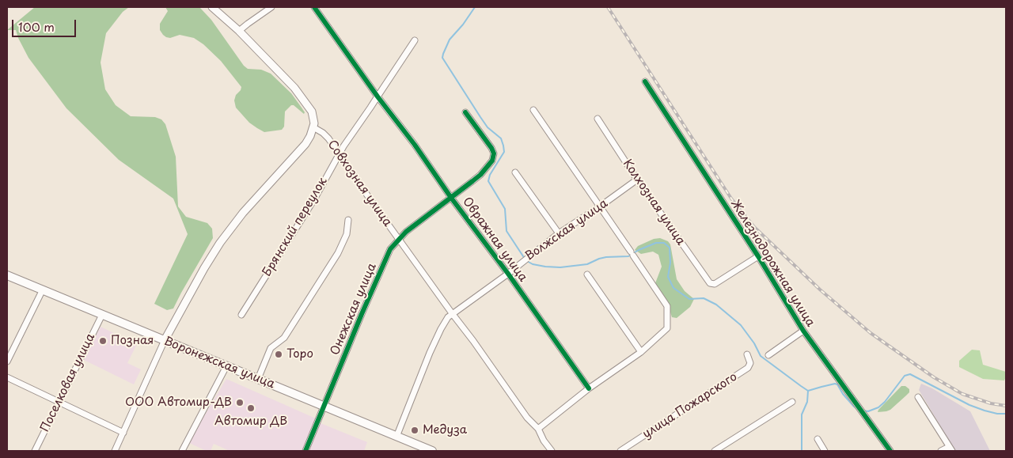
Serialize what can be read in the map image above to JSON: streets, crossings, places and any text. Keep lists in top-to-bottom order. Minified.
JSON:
{"streets":{"highway":["Воронежская улица"],"street":["Совхозная улица","Колхозная улица","Брянский переулок","Волжская улица","Овражная улица","Железнодорожная улица","Онежская улица","Поселковая улица","улица Пожарского"]},"crossings":[["Совхозная улица","Брянский переулок"],["Совхозная улица","Волжская улица"],["Совхозная улица","Онежская улица"],["Колхозная улица","Волжская улица"],["Колхозная улица","Железнодорожная улица"],["Брянский переулок","Овражная улица"],["Волжская улица","Овражная улица"],["Волжская улица","Воронежская улица"],["Овражная улица","Онежская улица"],["Онежская улица","Воронежская улица"],["Воронежская улица","Поселковая улица"]],"places":["Позная","Торо","ООО Автомир-ДВ","Автомир ДВ","Медуза"],"scale_bar":"100 m"}
